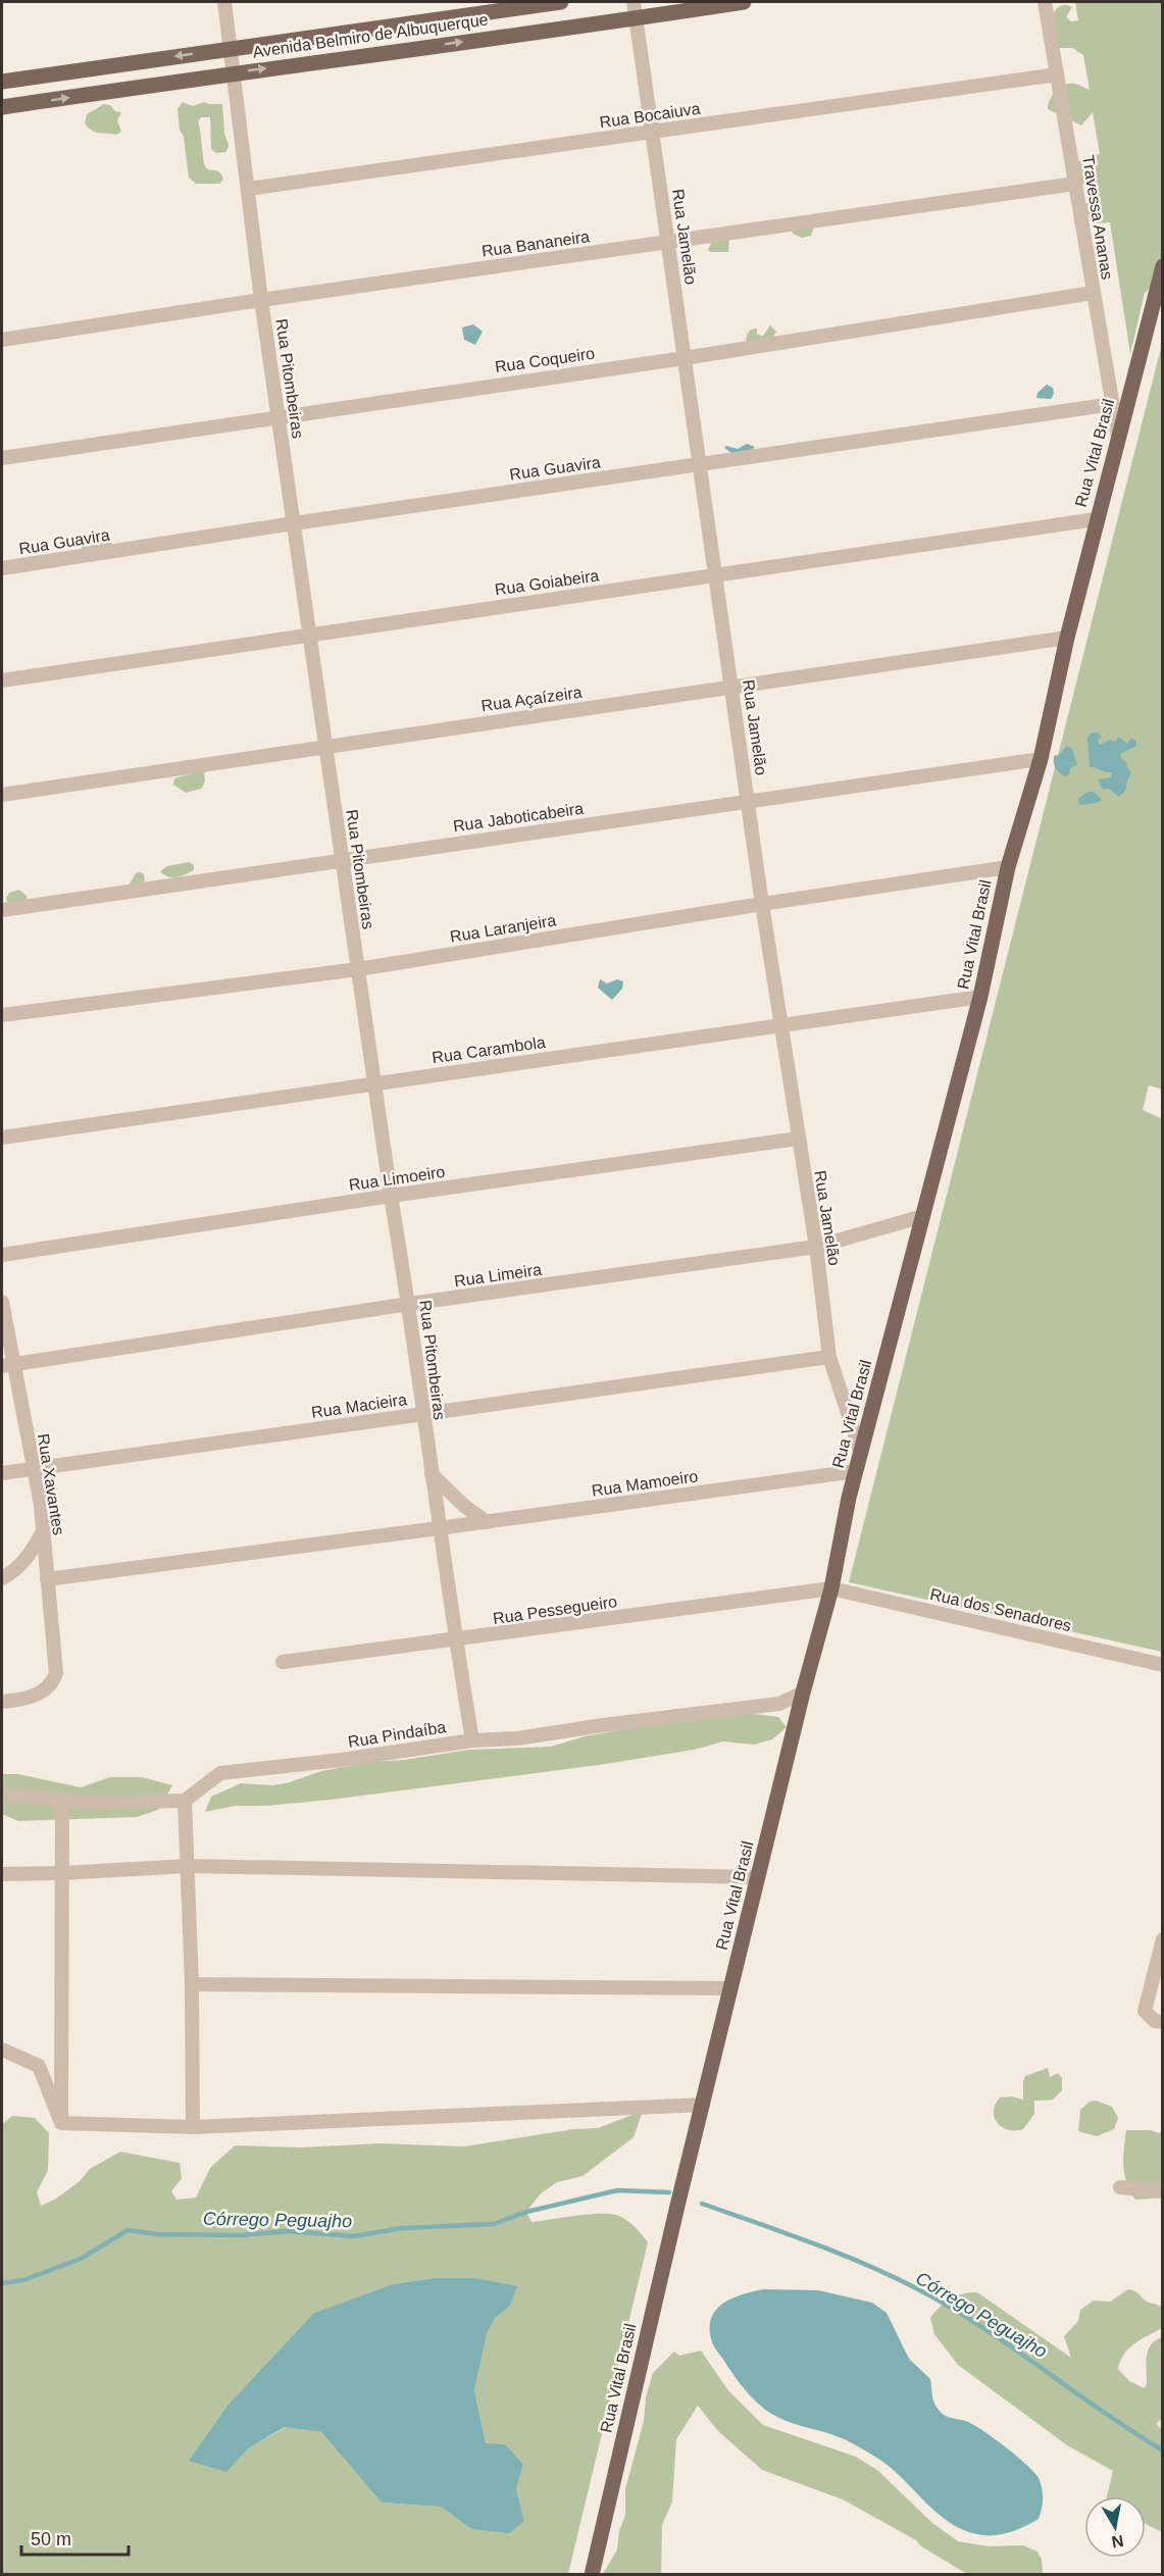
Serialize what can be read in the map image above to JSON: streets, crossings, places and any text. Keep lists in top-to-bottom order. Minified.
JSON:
{"streets":{"main road":["Avenida Belmiro de Albuquerque","Rua Vital Brasil"],"street":["Rua Bocaiuva","Travessa Ananas","Rua Jamelão","Rua Bananeira","Rua Coqueiro","Rua Pitombeiras","Rua Guavira","Rua Goiabeira","Rua Açaízeira","Rua Jaboticabeira","Rua Laranjeira","Rua Carambola","Rua Limoeiro","Rua Limeira","Rua Macieira","Rua Mamoeiro","Rua Xavantes","Rua Pessegueiro","Rua dos Senadores","Rua Pindaíba"]},"crossings":[["Avenida Belmiro de Albuquerque","Rua Jamelão"],["Avenida Belmiro de Albuquerque","Rua Pitombeiras"],["Rua Bocaiuva","Travessa Ananas"],["Rua Bocaiuva","Rua Jamelão"],["Rua Bocaiuva","Rua Pitombeiras"],["Travessa Ananas","Rua Bananeira"],["Travessa Ananas","Rua Coqueiro"],["Travessa Ananas","Rua Vital Brasil"],["Travessa Ananas","Rua Guavira"],["Rua Jamelão","Rua Bananeira"],["Rua Jamelão","Rua Coqueiro"],["Rua Jamelão","Rua Vital Brasil"],["Rua Jamelão","Rua Guavira"],["Rua Jamelão","Rua Goiabeira"],["Rua Jamelão","Rua Açaízeira"],["Rua Jamelão","Rua Jaboticabeira"],["Rua Jamelão","Rua Laranjeira"],["Rua Jamelão","Rua Carambola"],["Rua Jamelão","Rua Limoeiro"],["Rua Jamelão","Rua Limeira"],["Rua Jamelão","Rua Macieira"],["Rua Bananeira","Rua Pitombeiras"],["Rua Coqueiro","Rua Pitombeiras"],["Rua Pitombeiras","Rua Guavira"],["Rua Pitombeiras","Rua Goiabeira"],["Rua Pitombeiras","Rua Açaízeira"],["Rua Pitombeiras","Rua Jaboticabeira"],["Rua Pitombeiras","Rua Laranjeira"],["Rua Pitombeiras","Rua Carambola"],["Rua Pitombeiras","Rua Limoeiro"],["Rua Pitombeiras","Rua Limeira"],["Rua Pitombeiras","Rua Macieira"],["Rua Pitombeiras","Rua Mamoeiro"],["Rua Pitombeiras","Rua Pessegueiro"],["Rua Pitombeiras","Rua Pindaíba"],["Rua Vital Brasil","Rua Goiabeira"],["Rua Vital Brasil","Rua Açaízeira"],["Rua Vital Brasil","Rua Jaboticabeira"],["Rua Vital Brasil","Rua Laranjeira"],["Rua Vital Brasil","Rua Carambola"],["Rua Vital Brasil","Rua Limeira"],["Rua Vital Brasil","Rua Mamoeiro"],["Rua Vital Brasil","Rua Pessegueiro"],["Rua Vital Brasil","Rua dos Senadores"],["Rua Vital Brasil","Rua Pindaíba"],["Rua Limeira","Rua Xavantes"],["Rua Macieira","Rua Xavantes"],["Rua Mamoeiro","Rua Xavantes"],["Rua Pessegueiro","Rua dos Senadores"]],"water":["Córrego Peguajho"],"scale_bar":"50 m","north":"bottom"}
